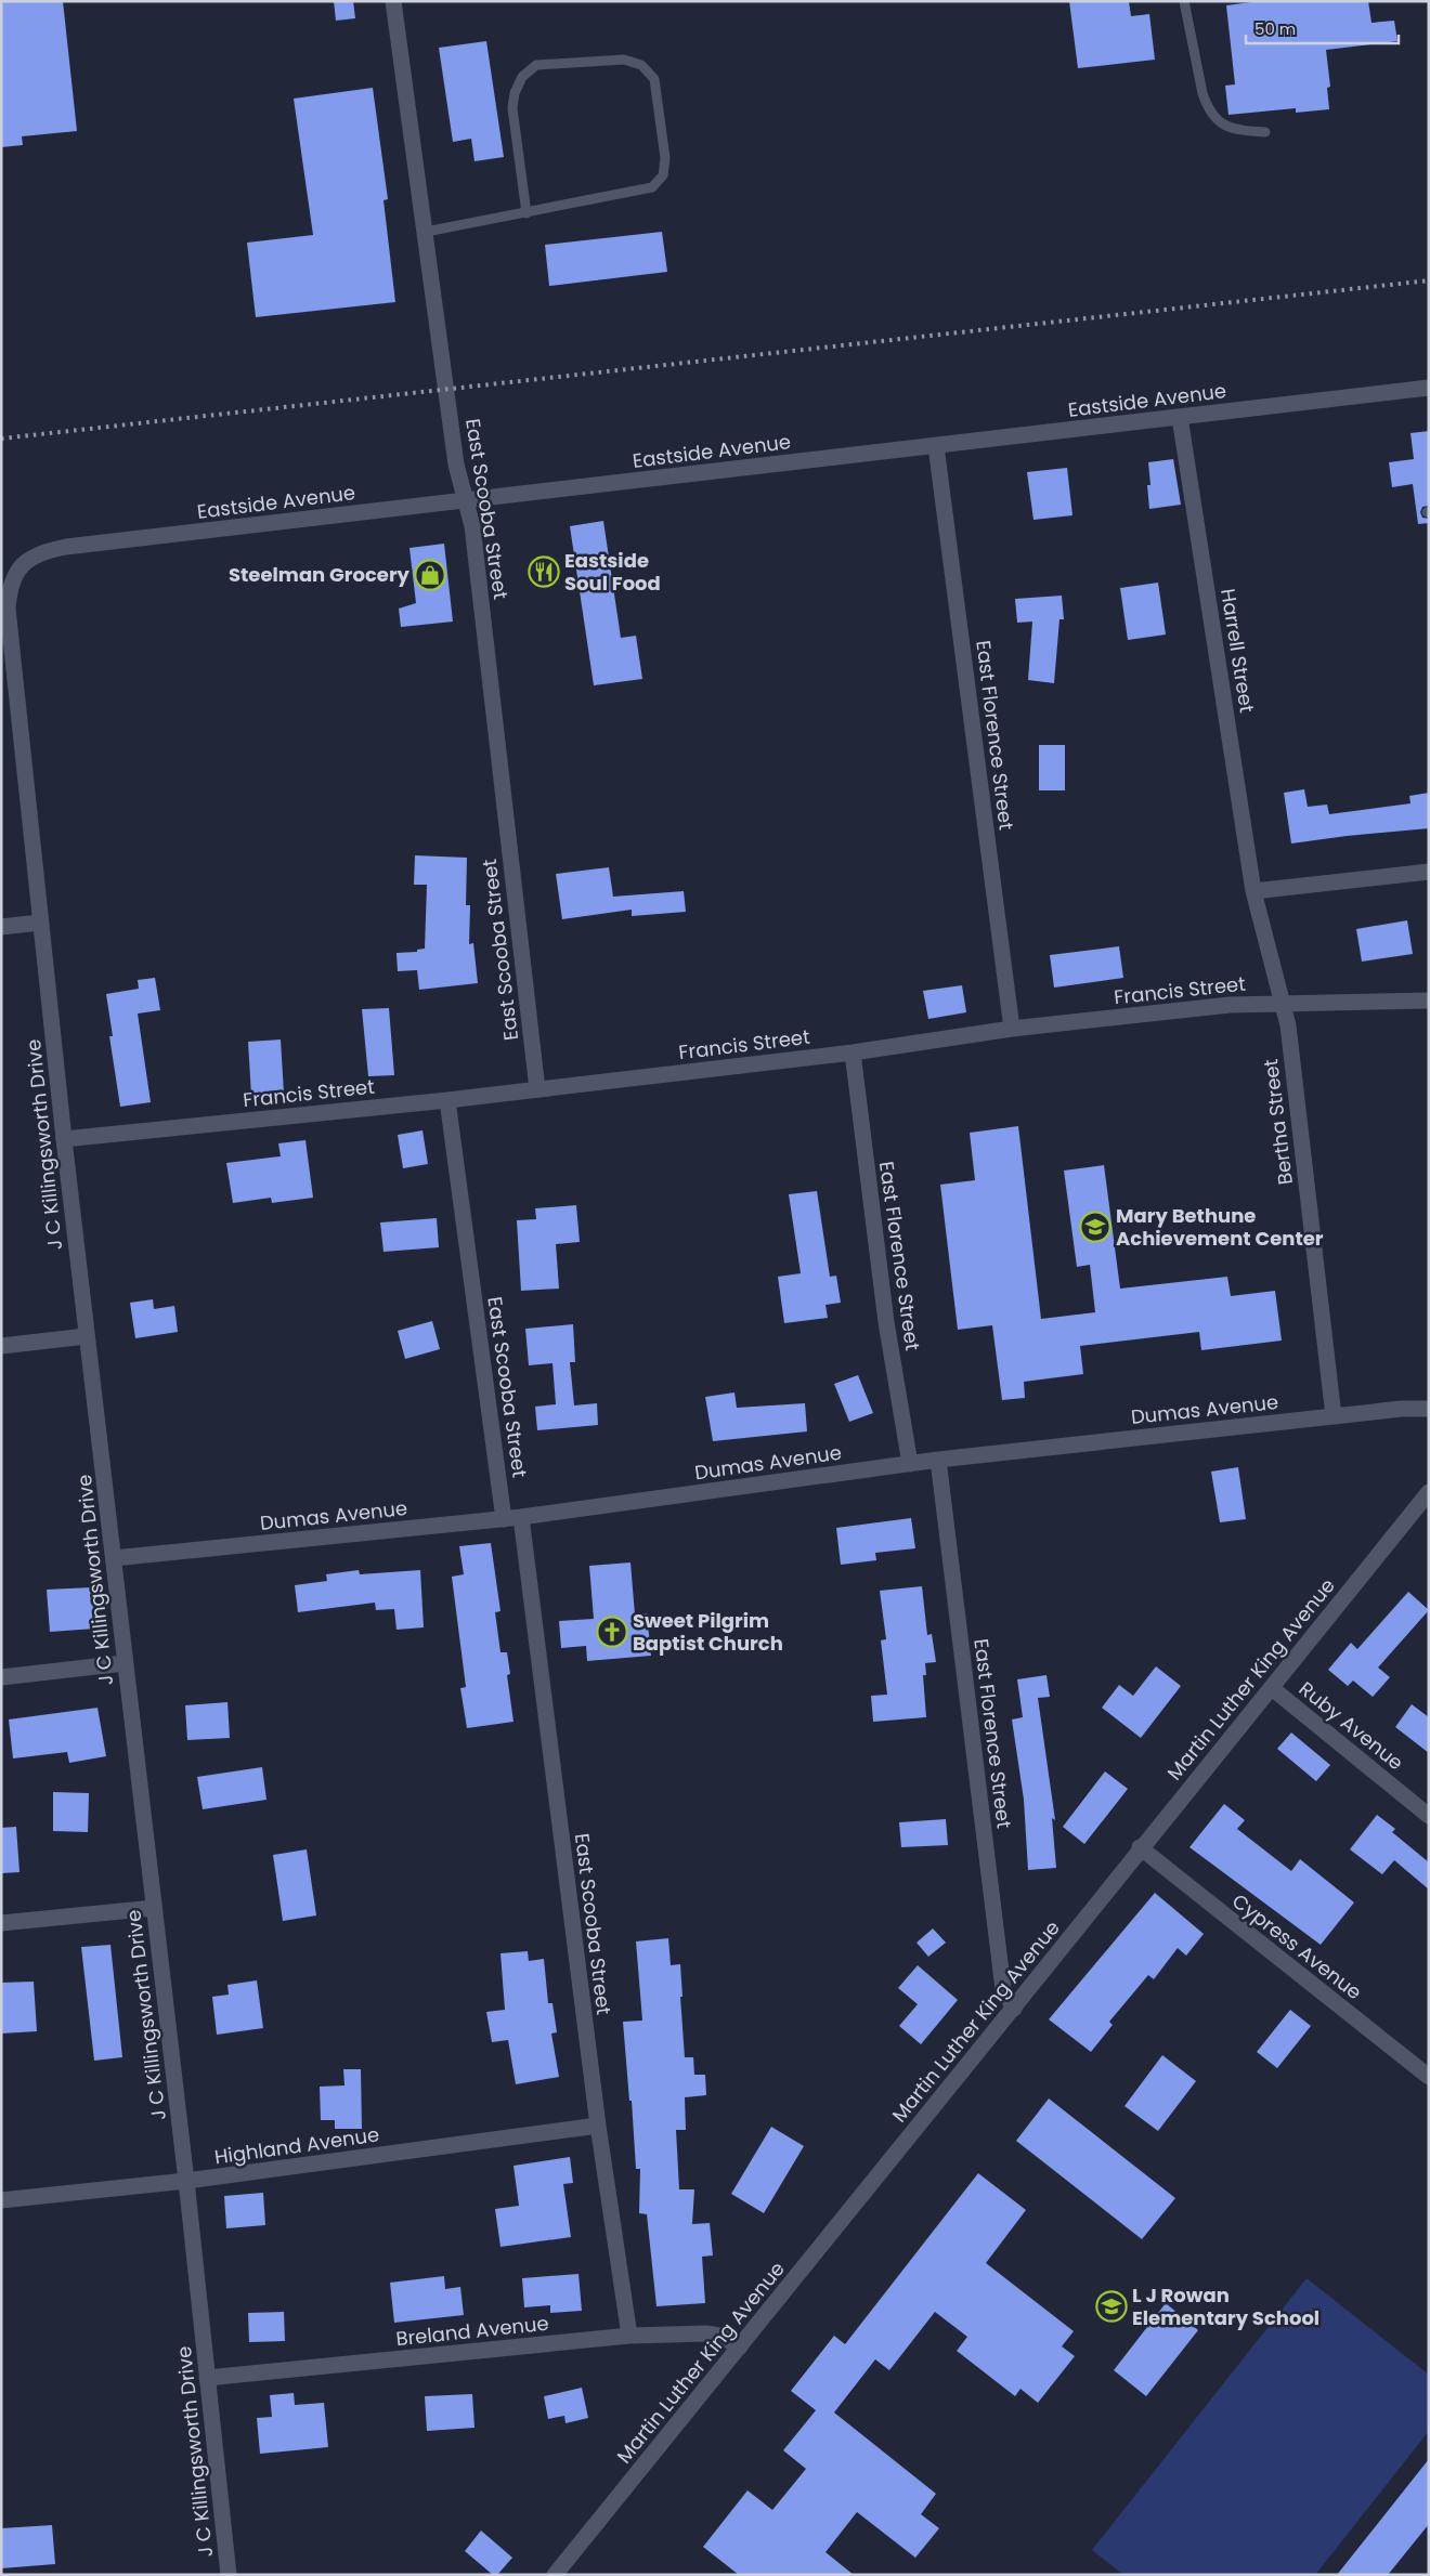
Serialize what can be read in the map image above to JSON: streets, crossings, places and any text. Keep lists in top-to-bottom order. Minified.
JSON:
{"streets":{"street":["Eastside Avenue","East Scooba Street","Harrell Street","East Florence Street","Francis Street","Bertha Street","J C Killingsworth Drive","Dumas Avenue","Martin Luther King Avenue","Ruby Avenue","Cypress Avenue","Highland Avenue","Breland Avenue"]},"crossings":[["Eastside Avenue","East Scooba Street"],["Eastside Avenue","Harrell Street"],["Eastside Avenue","East Florence Street"],["Eastside Avenue","J C Killingsworth Drive"],["East Scooba Street","Francis Street"],["East Scooba Street","Dumas Avenue"],["East Scooba Street","Highland Avenue"],["East Scooba Street","Breland Avenue"],["Harrell Street","Bertha Street"],["East Florence Street","Francis Street"],["East Florence Street","Dumas Avenue"],["East Florence Street","Martin Luther King Avenue"],["Francis Street","Bertha Street"],["Francis Street","J C Killingsworth Drive"],["Bertha Street","Dumas Avenue"],["J C Killingsworth Drive","Dumas Avenue"],["J C Killingsworth Drive","Highland Avenue"],["J C Killingsworth Drive","Breland Avenue"],["Martin Luther King Avenue","Ruby Avenue"],["Martin Luther King Avenue","Cypress Avenue"],["Martin Luther King Avenue","Breland Avenue"]],"places":{"restaurant":["Eastside Soul Food"],"shop":["Steelman Grocery"],"school or university":["Mary Bethune Achievement Center","L J Rowan Elementary School"],"church":["Sweet Pilgrim Baptist Church"]},"scale_bar":"50 m"}
